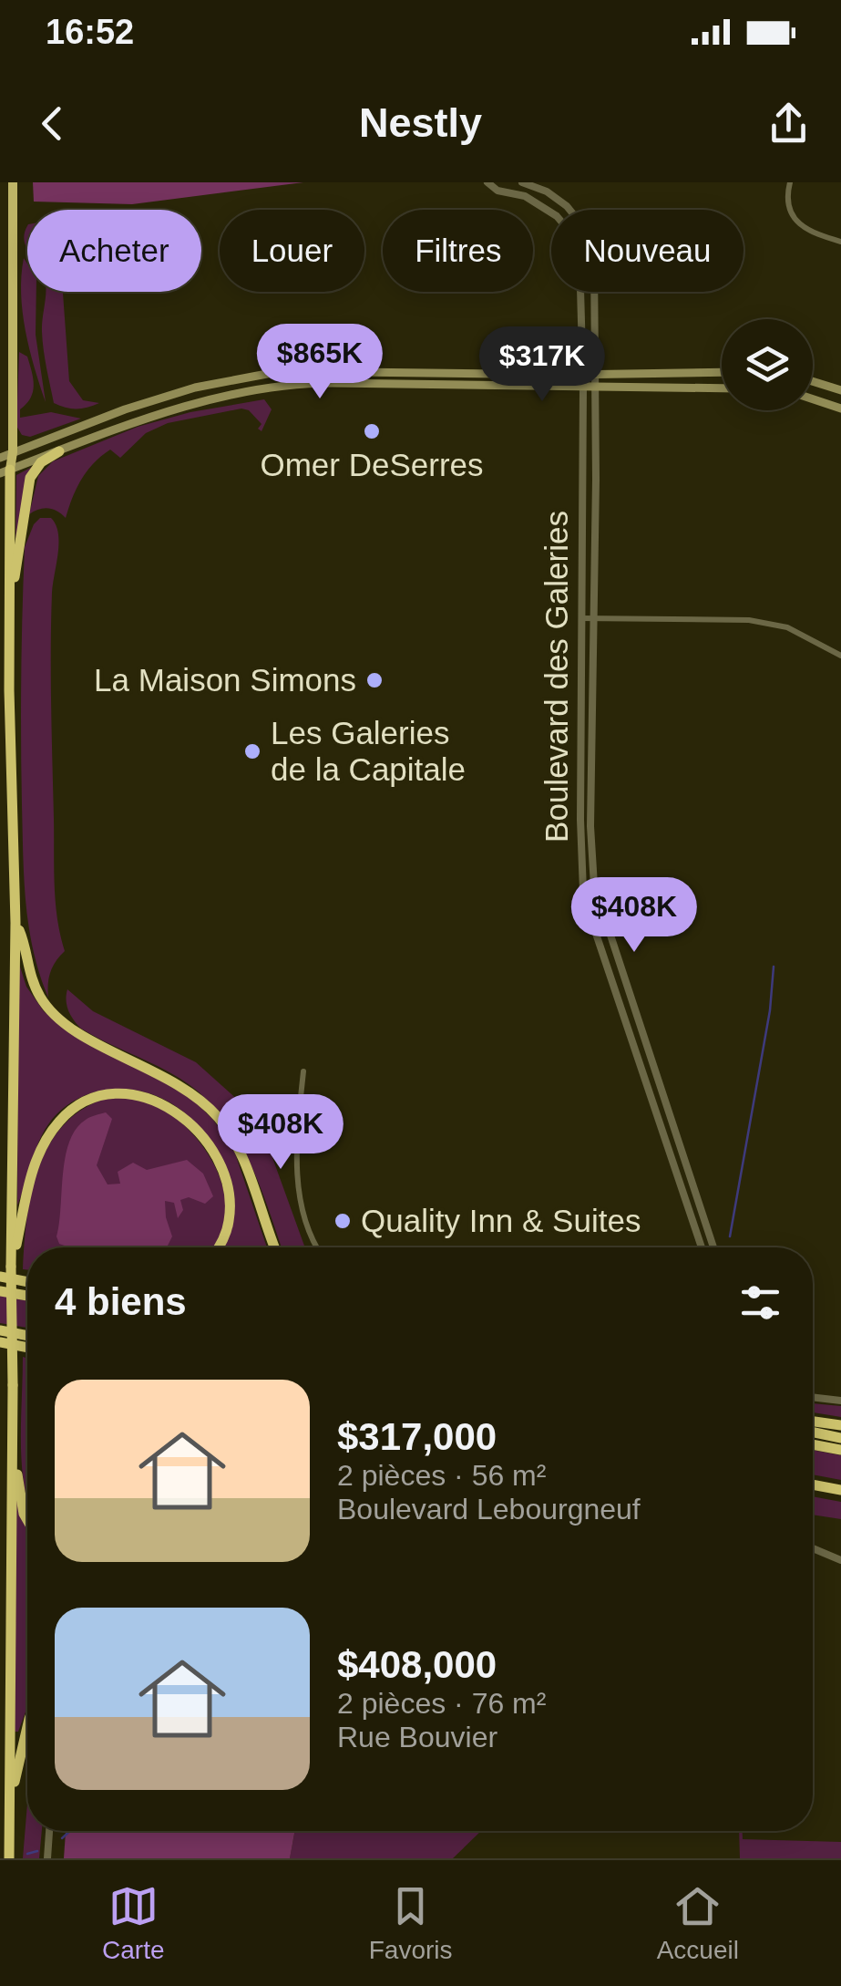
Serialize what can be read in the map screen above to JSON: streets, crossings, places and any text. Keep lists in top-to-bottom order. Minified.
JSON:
{"streets":{"street":["Boulevard des Galeries"]},"places":["Omer DeSerres","La Maison Simons","Les Galeries de la Capitale","Quality Inn & Suites"],"page":{"status":"16:52","header":"Nestly","chip":["Acheter","Louer","Filtres","Nouveau"],"price":["$865K","$317K","$408K","$408K"],"heading":"4 biens","list":[{"name":"$317,000","note":"2 pièces · 56 m² · Boulevard Lebourgneuf"},{"name":"$408,000","note":"2 pièces · 76 m² · Rue Bouvier"}],"tabs":["Carte","Favoris","Accueil"]}}
